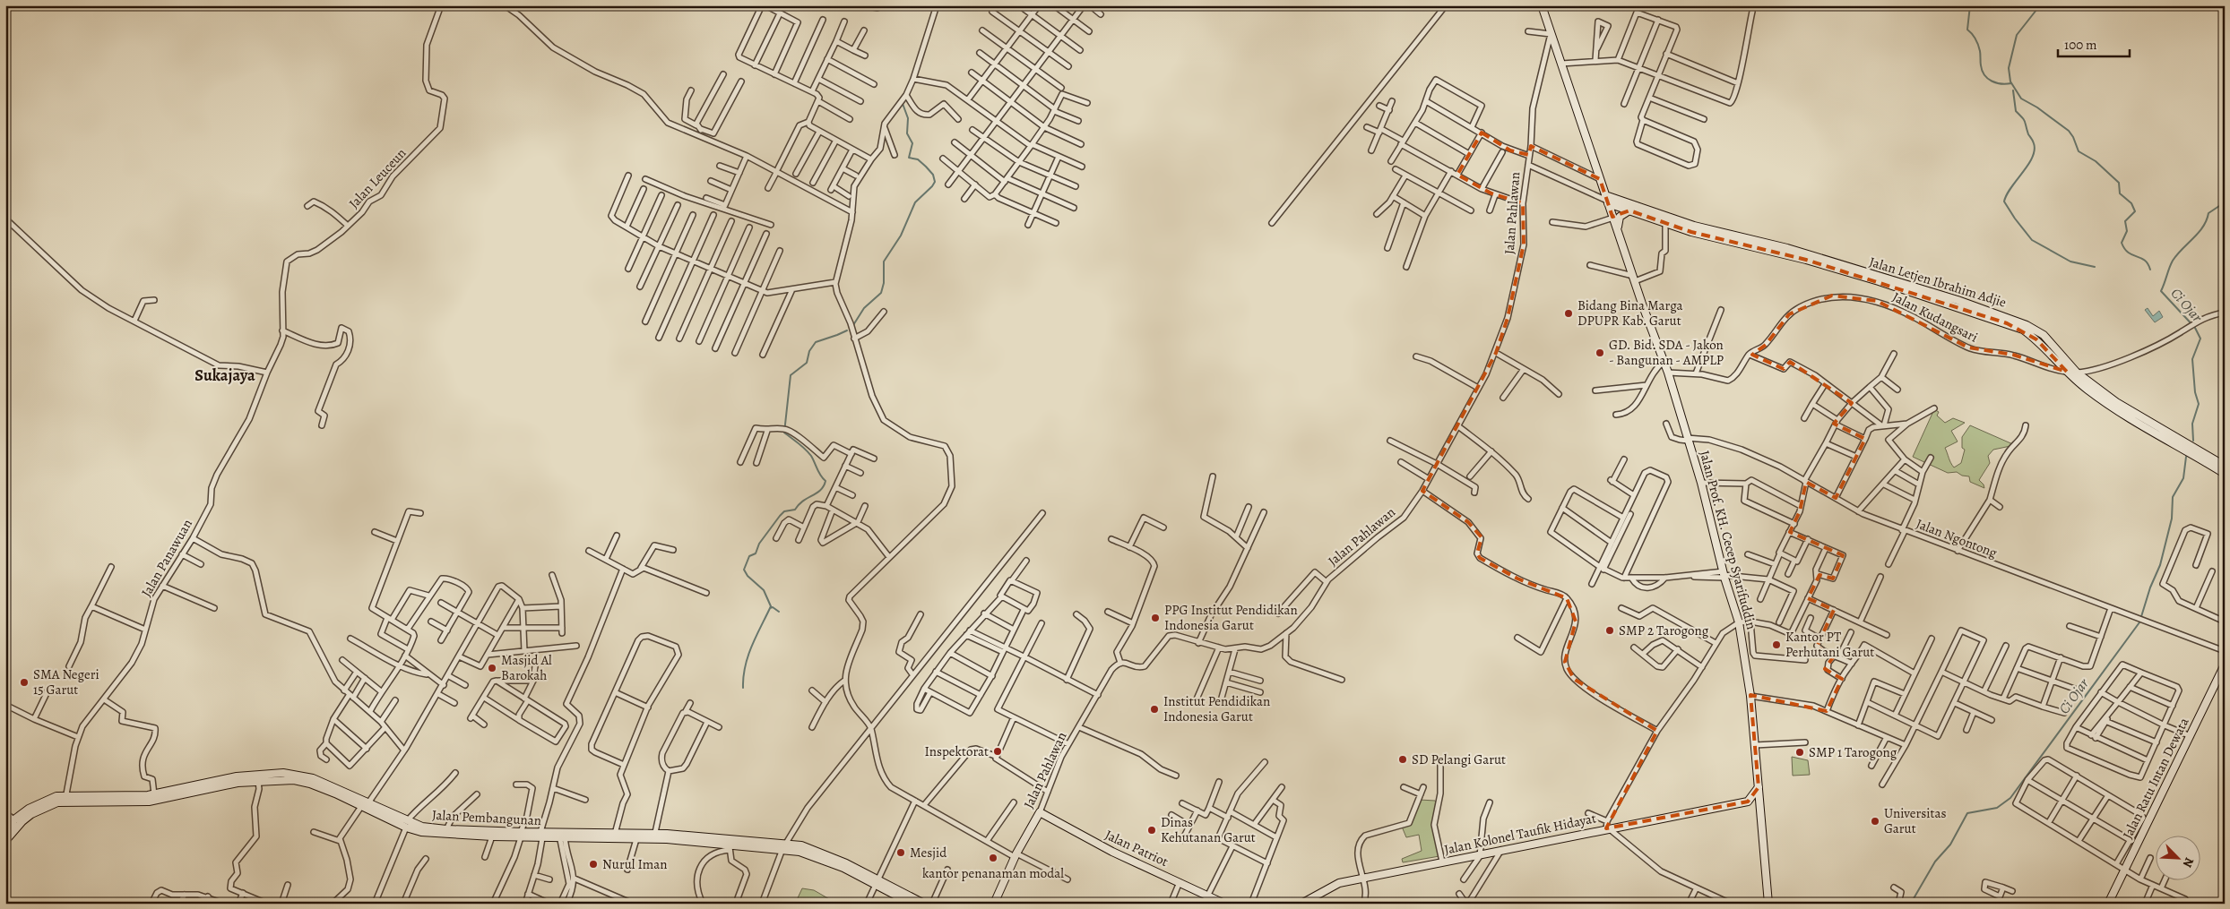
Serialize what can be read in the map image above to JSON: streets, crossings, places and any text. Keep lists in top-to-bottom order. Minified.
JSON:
{"streets":{"main road":["Jalan Pahlawan","Jalan Letjen Ibrahim Adjie","Jalan Prof. KH. Cecep Syarifuddin","Jalan Ratu Intan Dewata","Jalan Pembangunan","Jalan Kolonel Taufik Hidayat","Jalan Patriot"],"street":["Jalan Leuceun","Jalan Kudangsari","Jalan Ngontong","Jalan Panawuan"]},"crossings":[["Jalan Leuceun","Jalan Panawuan"],["Jalan Pahlawan","Jalan Prof. KH. Cecep Syarifuddin"],["Jalan Pahlawan","Jalan Patriot"],["Jalan Letjen Ibrahim Adjie","Jalan Kudangsari"],["Jalan Letjen Ibrahim Adjie","Jalan Prof. KH. Cecep Syarifuddin"],["Jalan Kudangsari","Jalan Prof. KH. Cecep Syarifuddin"],["Jalan Ngontong","Jalan Prof. KH. Cecep Syarifuddin"],["Jalan Panawuan","Jalan Pembangunan"]],"districts":["Sukajaya"],"water":["Ci Ojar"],"places":["Bidang Bina Marga DPUPR Kab. Garut","GD. Bid. SDA - Jakon - Bangunan - AMPLP","PPG Institut Pendidikan Indonesia Garut","SMP 2 Tarogong","Kantor PT Perhutani Garut","Masjid Al Barokah","SMA Negeri 15 Garut","Institut Pendidikan Indonesia Garut","Inspektorat","SMP 1 Tarogong","SD Pelangi Garut","Universitas Garut","Dinas Kehutanan Garut","Mesjid","kantor penanaman modal","Nurul Iman"],"scale_bar":"100 m","north":"bottom right"}
